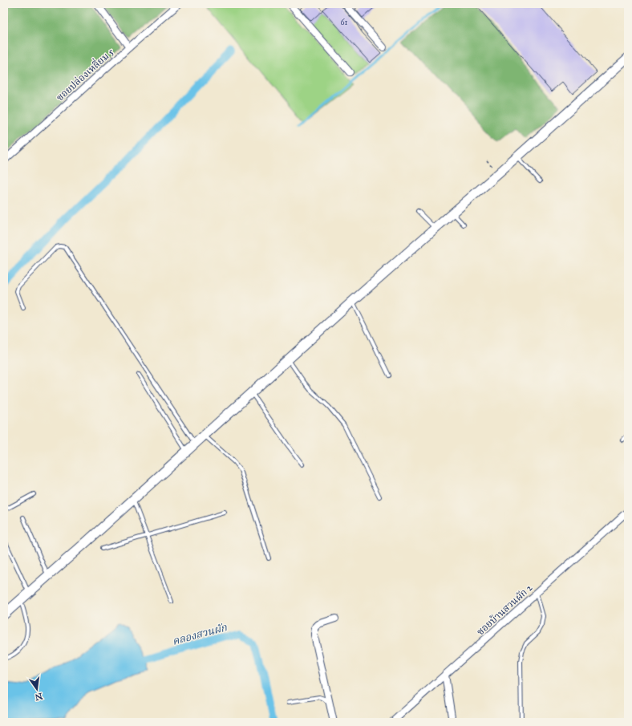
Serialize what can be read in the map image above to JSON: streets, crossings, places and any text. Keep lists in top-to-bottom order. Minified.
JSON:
{"streets":{"street":["ซอยปล่องเหลี่ยม 5","ซอยบ้านสวนผัก 2"]},"water":["คลองสวนผัก"],"house_numbers":["61"],"north":"bottom"}
